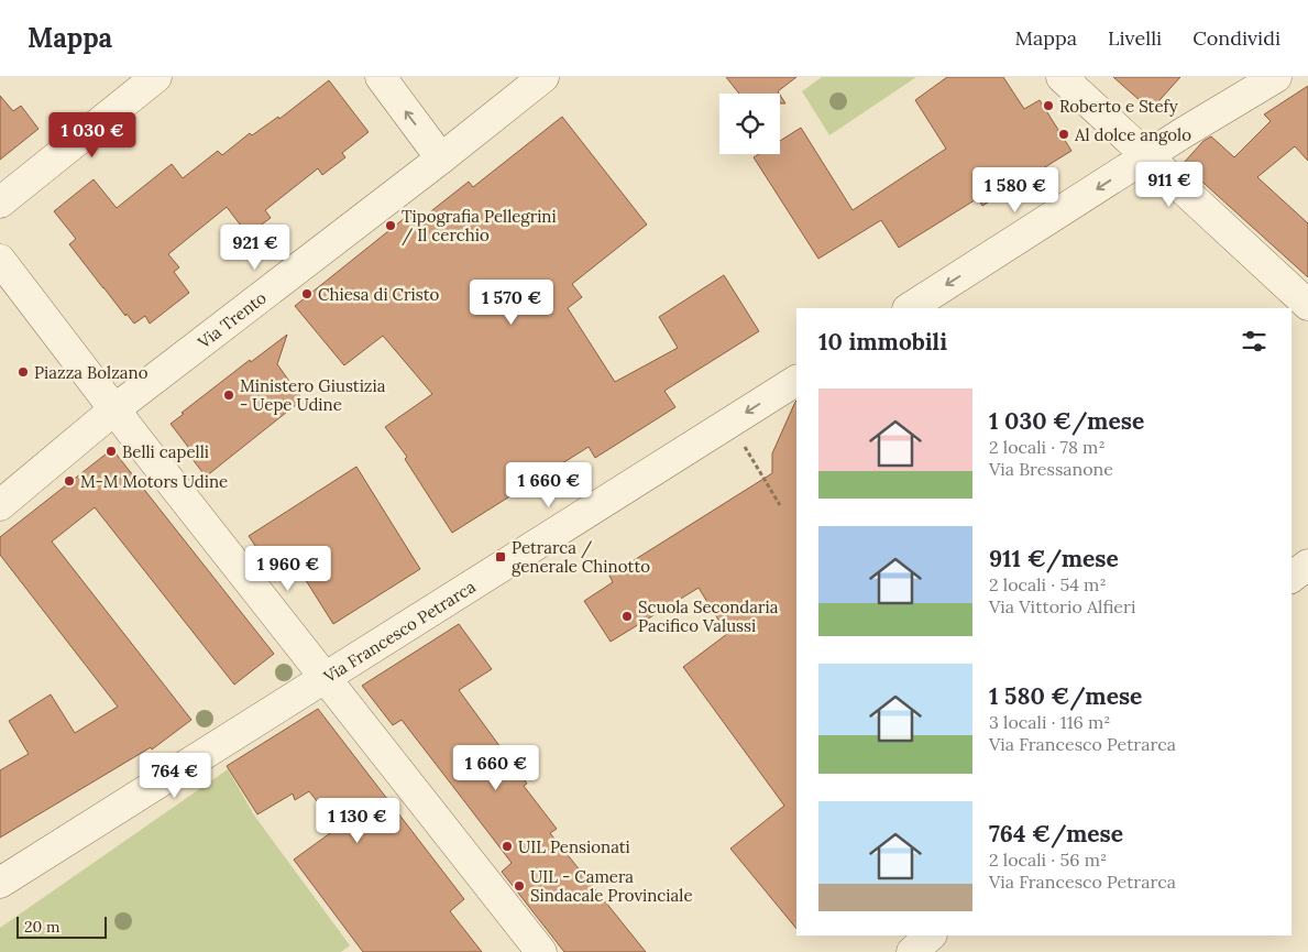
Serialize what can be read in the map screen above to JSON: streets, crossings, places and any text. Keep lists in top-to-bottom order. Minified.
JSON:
{"streets":{"street":["Via Trento","Via Francesco Petrarca"]},"one_way":["Via Francesco Petrarca"],"places":{"other":["Roberto e Stefy","Al dolce angolo","Tipografia Pellegrini / Il cerchio","Chiesa di Cristo","Piazza Bolzano","Ministero Giustizia - Uepe Udine","Belli capelli","M-M Motors Udine","Scuola Secondaria Pacifico Valussi","UIL Pensionati","UIL - Camera Sindacale Provinciale"],"transit":["Petrarca / generale Chinotto"]},"scale_bar":"20 m","page":{"header":"Mappa","nav":["Mappa","Livelli","Condividi"],"price":["1 030 €","911 €","1 580 €","921 €","1 570 €","1 660 €","1 960 €","1 660 €","764 €","1 130 €"],"heading":"10 immobili","list":[{"name":"1 030 €/mese","note":"2 locali · 78 m² · Via Bressanone"},{"name":"911 €/mese","note":"2 locali · 54 m² · Via Vittorio Alfieri"},{"name":"1 580 €/mese","note":"3 locali · 116 m² · Via Francesco Petrarca"},{"name":"764 €/mese","note":"2 locali · 56 m² · Via Francesco Petrarca"}],"scale":"20 m"}}
